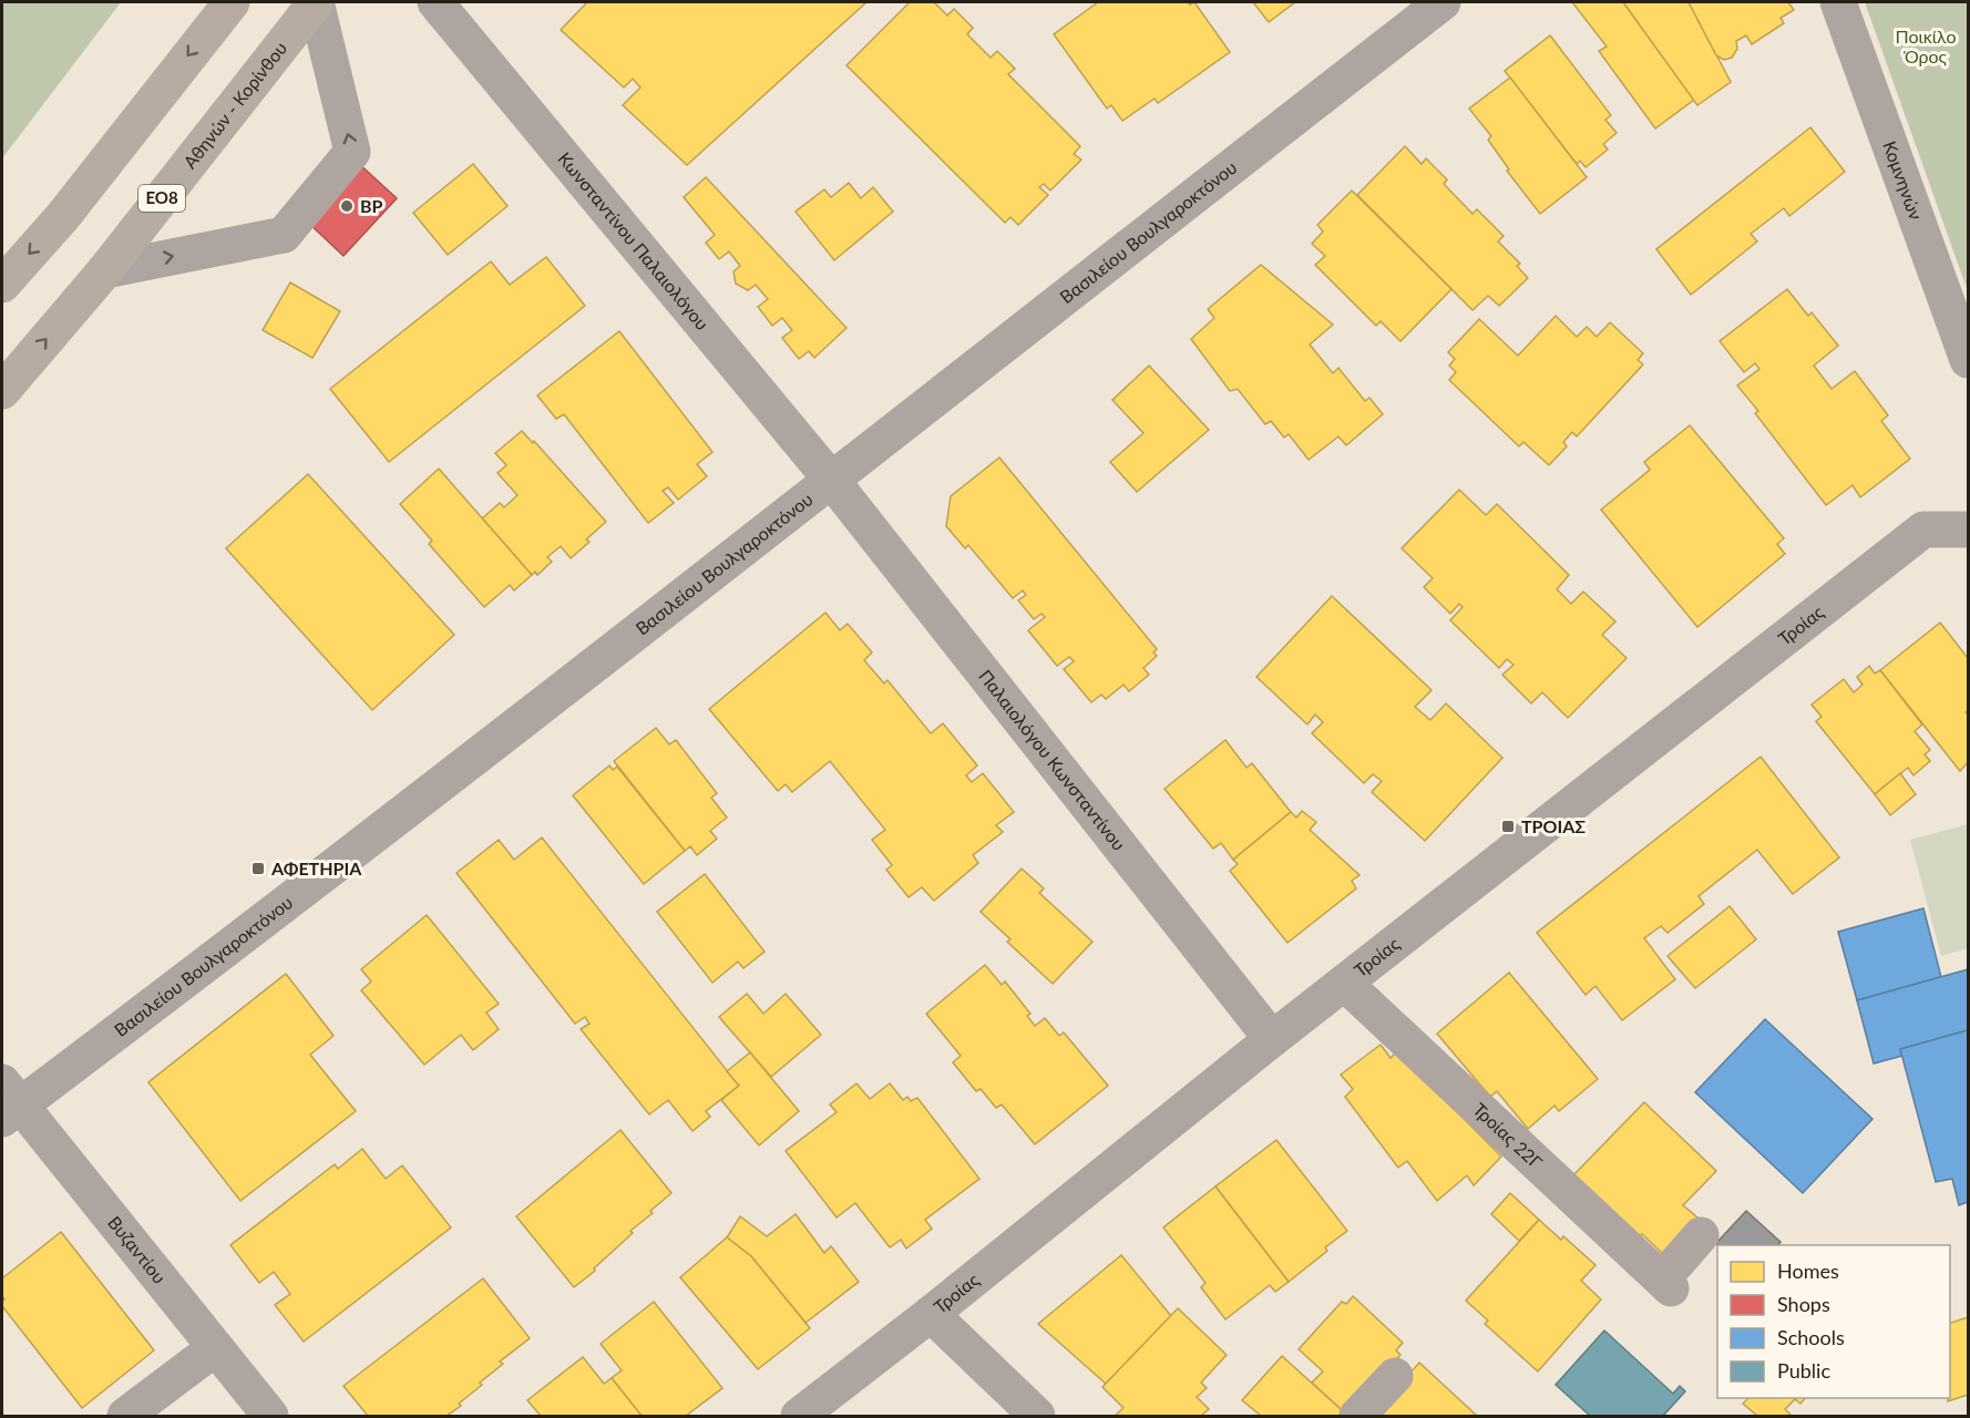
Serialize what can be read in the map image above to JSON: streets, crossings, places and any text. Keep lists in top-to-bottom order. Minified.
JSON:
{"streets":{"highway":["Αθηνών - Κορίνθου","ΕΟ8"],"street":["Κομνηνών","Βασιλείου Βουλγαροκτόνου","Κωνσταντίνου Παλαιολόγου","Τροίας","Παλαιολόγου Κωνσταντίνου","Τροίας 22Γ","Βυζαντίου"]},"crossings":[["Βασιλείου Βουλγαροκτόνου","Κωνσταντίνου Παλαιολόγου"],["Βασιλείου Βουλγαροκτόνου","Παλαιολόγου Κωνσταντίνου"],["Βασιλείου Βουλγαροκτόνου","Βυζαντίου"],["Κωνσταντίνου Παλαιολόγου","Παλαιολόγου Κωνσταντίνου"],["Τροίας","Παλαιολόγου Κωνσταντίνου"],["Τροίας","Τροίας 22Γ"]],"parks":["Ποικίλο Όρος"],"places":{"other":["BP"],"transit":["ΤΡΟΙΑΣ","ΑΦΕΤΗΡΙΑ"]},"legend":["Homes","Shops","Schools","Public"]}
